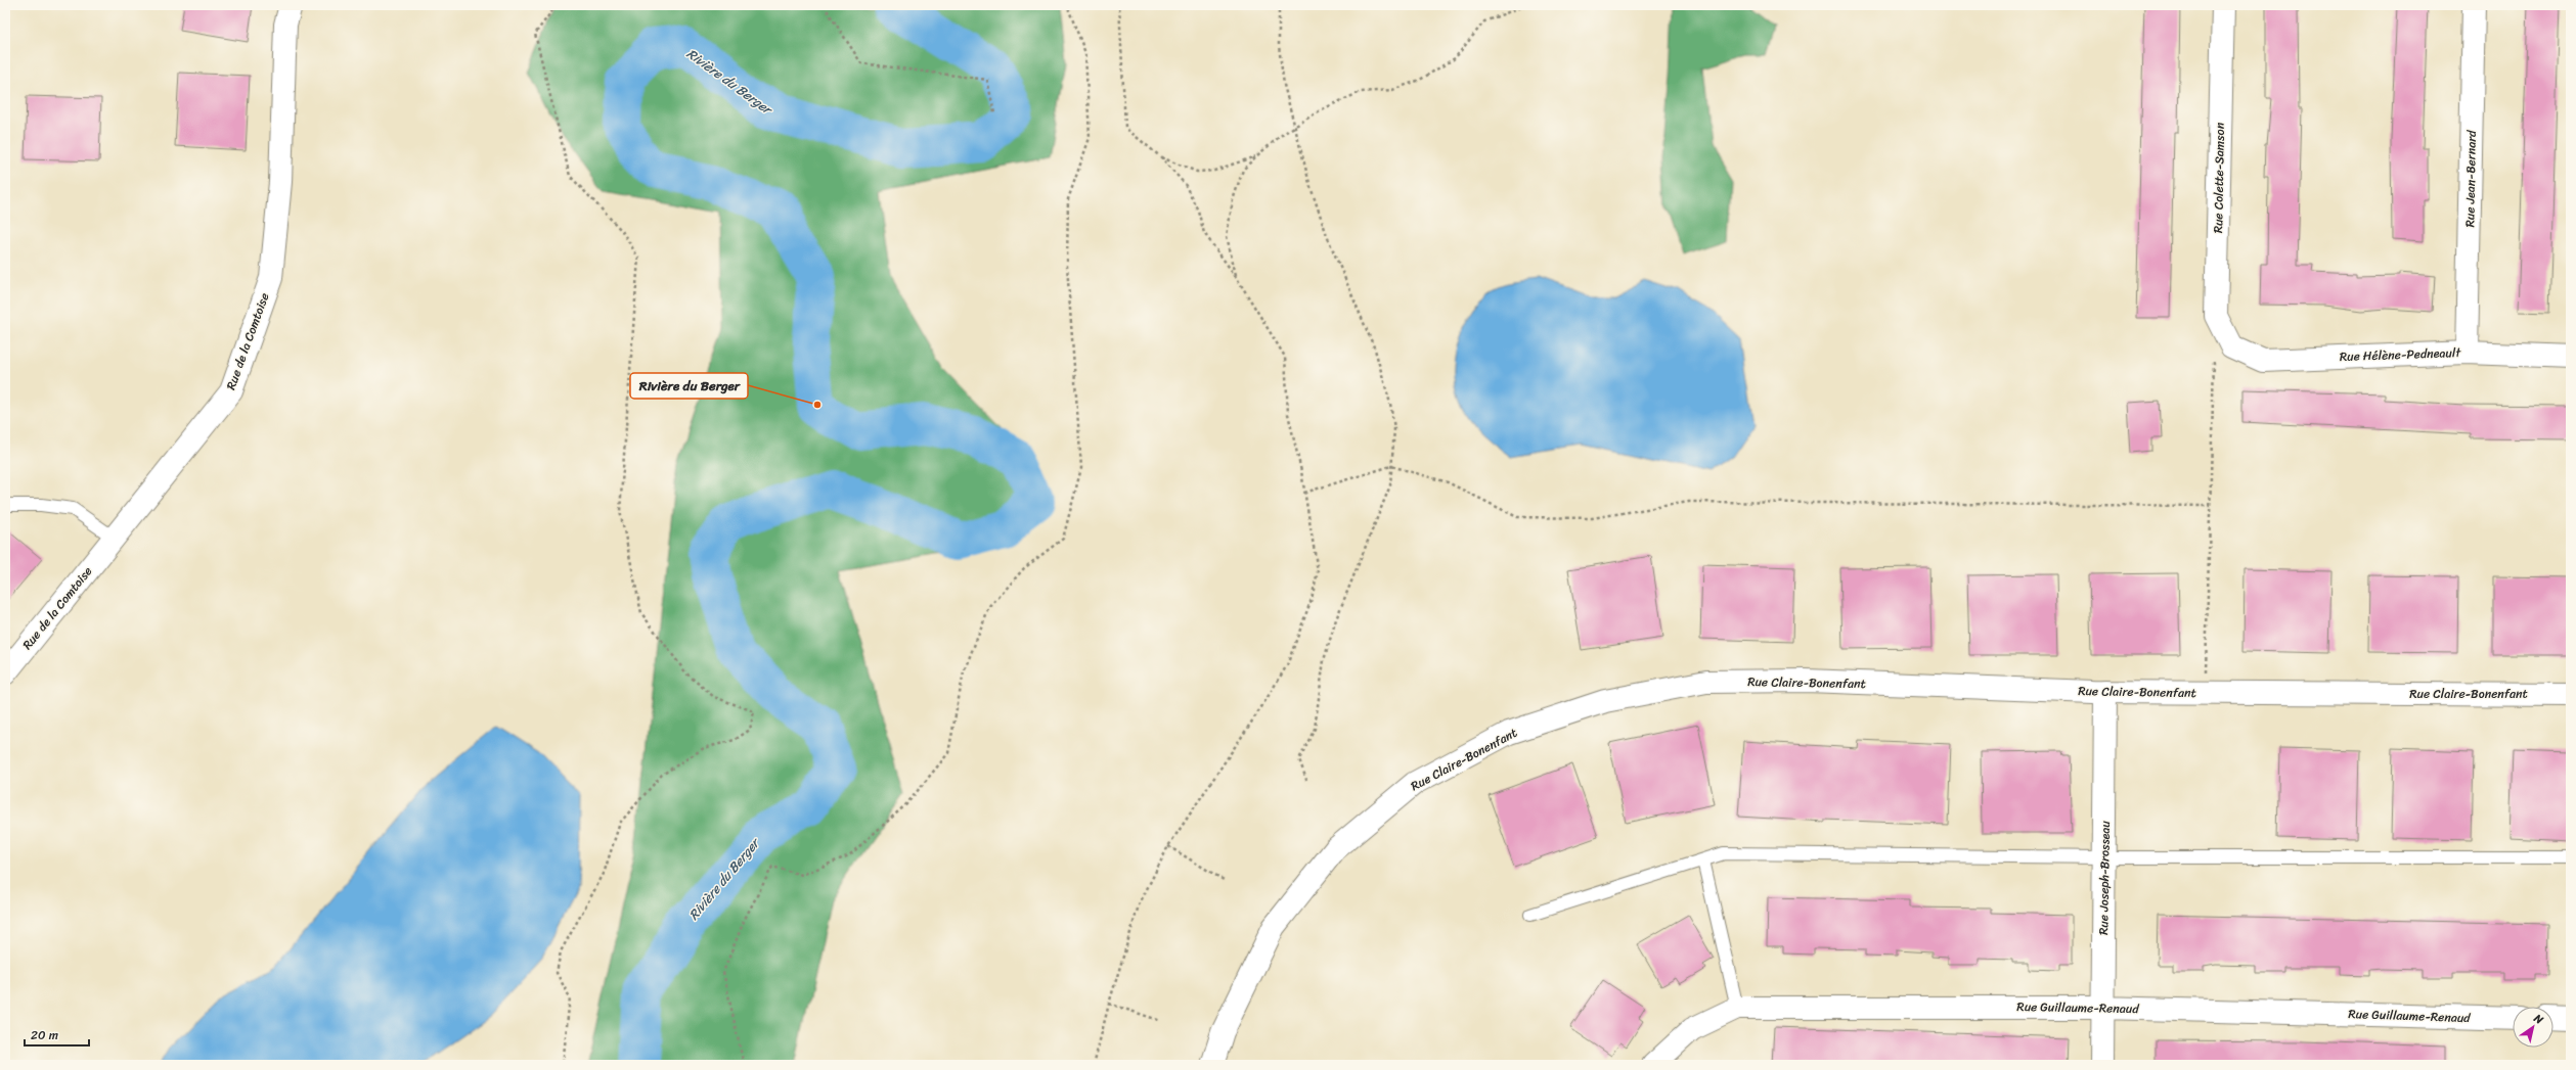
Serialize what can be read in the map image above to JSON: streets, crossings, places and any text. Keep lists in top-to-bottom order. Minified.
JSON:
{"streets":{"street":["Rue Colette-Samson","Rue Jean-Bernard","Rue de la Comtoise","Rue Hélène-Pedneault","Rue Claire-Bonenfant","Rue Joseph-Brosseau","Rue Guillaume-Renaud"]},"crossings":[["Rue Colette-Samson","Rue Hélène-Pedneault"],["Rue Jean-Bernard","Rue Hélène-Pedneault"],["Rue Claire-Bonenfant","Rue Joseph-Brosseau"],["Rue Joseph-Brosseau","Rue Guillaume-Renaud"]],"water":["Rivière du Berger"],"places":["Rivière du Berger"],"scale_bar":"20 m","north":"top right"}
